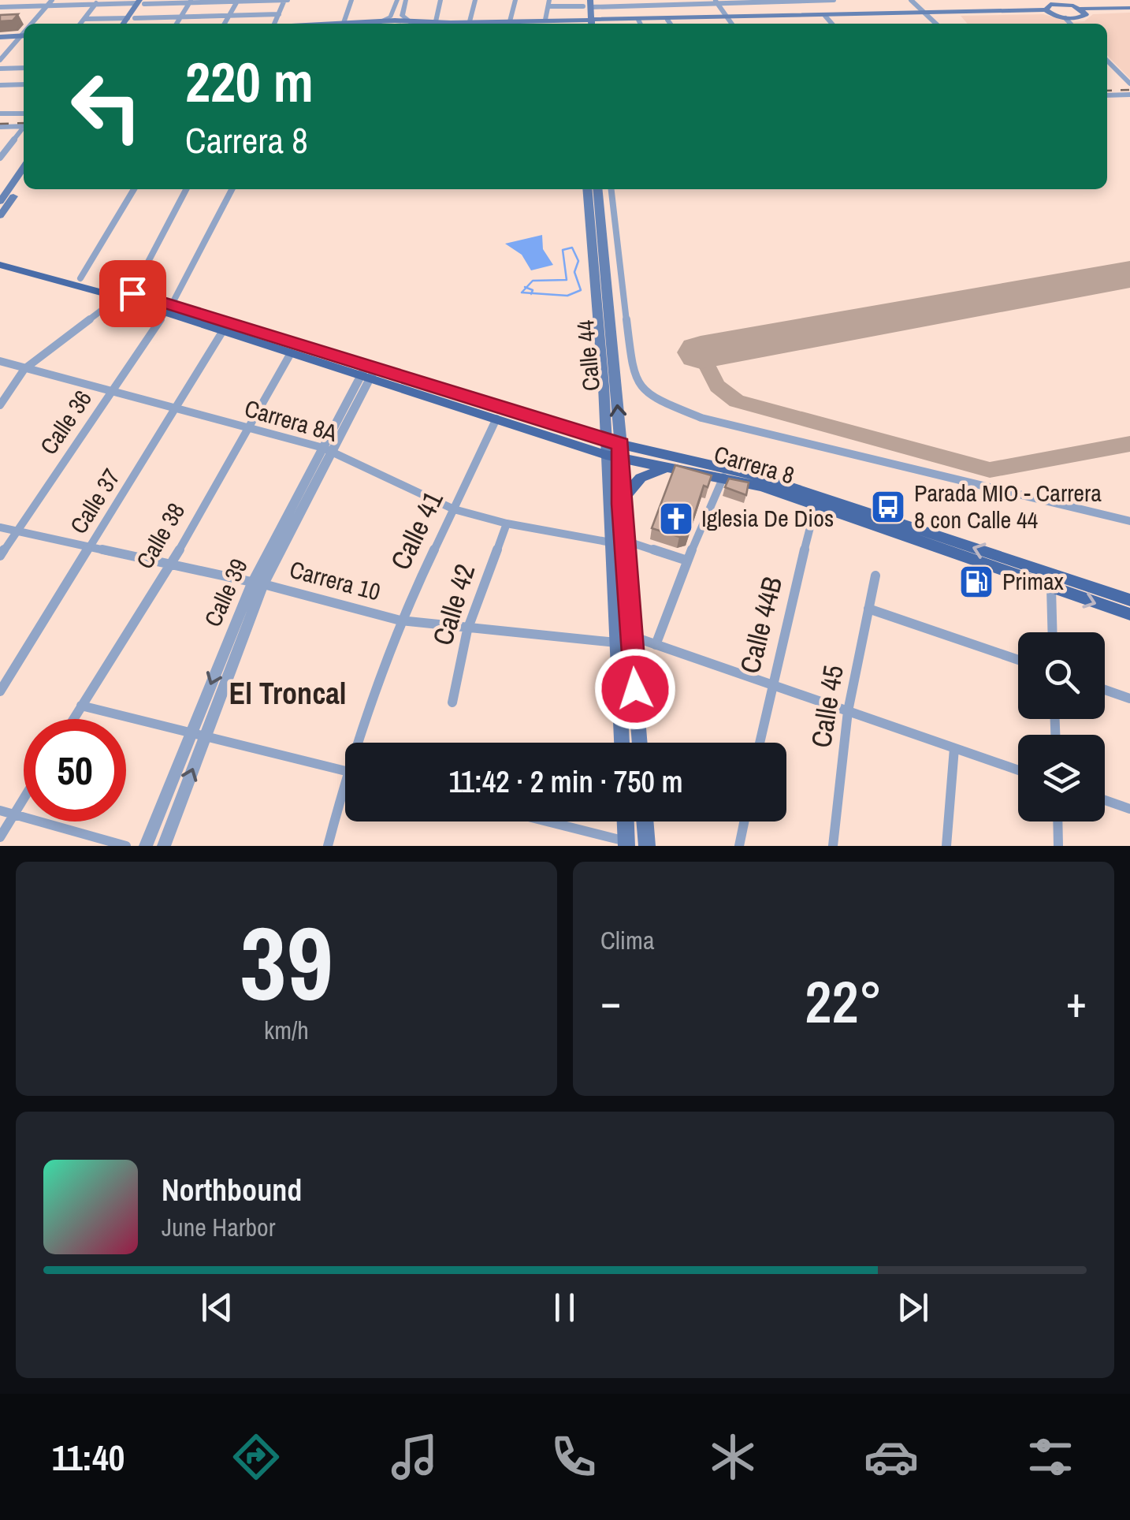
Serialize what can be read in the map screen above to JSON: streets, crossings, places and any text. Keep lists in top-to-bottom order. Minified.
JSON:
{"streets":{"main road":["Calle 44","Carrera 8"],"street":["Carrera 8A","Calle 36","Calle 37","Calle 41","Calle 38","Carrera 10","Calle 39","Calle 42","Calle 44B","Calle 45"]},"crossings":[["Calle 44","Carrera 8A"],["Calle 44","Carrera 8"],["Calle 44","Carrera 10"],["Carrera 8A","Calle 36"],["Carrera 8A","Calle 37"],["Carrera 8A","Calle 41"],["Carrera 8A","Calle 38"],["Carrera 8A","Calle 39"],["Carrera 8A","Calle 42"],["Calle 36","Carrera 8"],["Calle 36","Carrera 10"],["Carrera 8","Calle 37"],["Carrera 8","Calle 41"],["Carrera 8","Calle 38"],["Carrera 8","Calle 39"],["Carrera 8","Calle 44B"],["Calle 37","Carrera 10"],["Calle 41","Carrera 10"],["Calle 38","Carrera 10"],["Carrera 10","Calle 39"],["Carrera 10","Calle 42"],["Carrera 10","Calle 44B"],["Carrera 10","Calle 45"]],"districts":["El Troncal"],"places":{"bus stop":["Parada MIO - Carrera 8 con Calle 44"],"church":["Iglesia De Dios"],"fuel station":["Primax"]},"page":{"turn":["220 m","Carrera 8"],"limit":"50","trip":"11:42 · 2 min · 750 m","tile":[["39","km/h"],"Clima"],"heat":["−","22°","+"],"song":["Northbound","June Harbor"],"tabs":"11:40"}}
